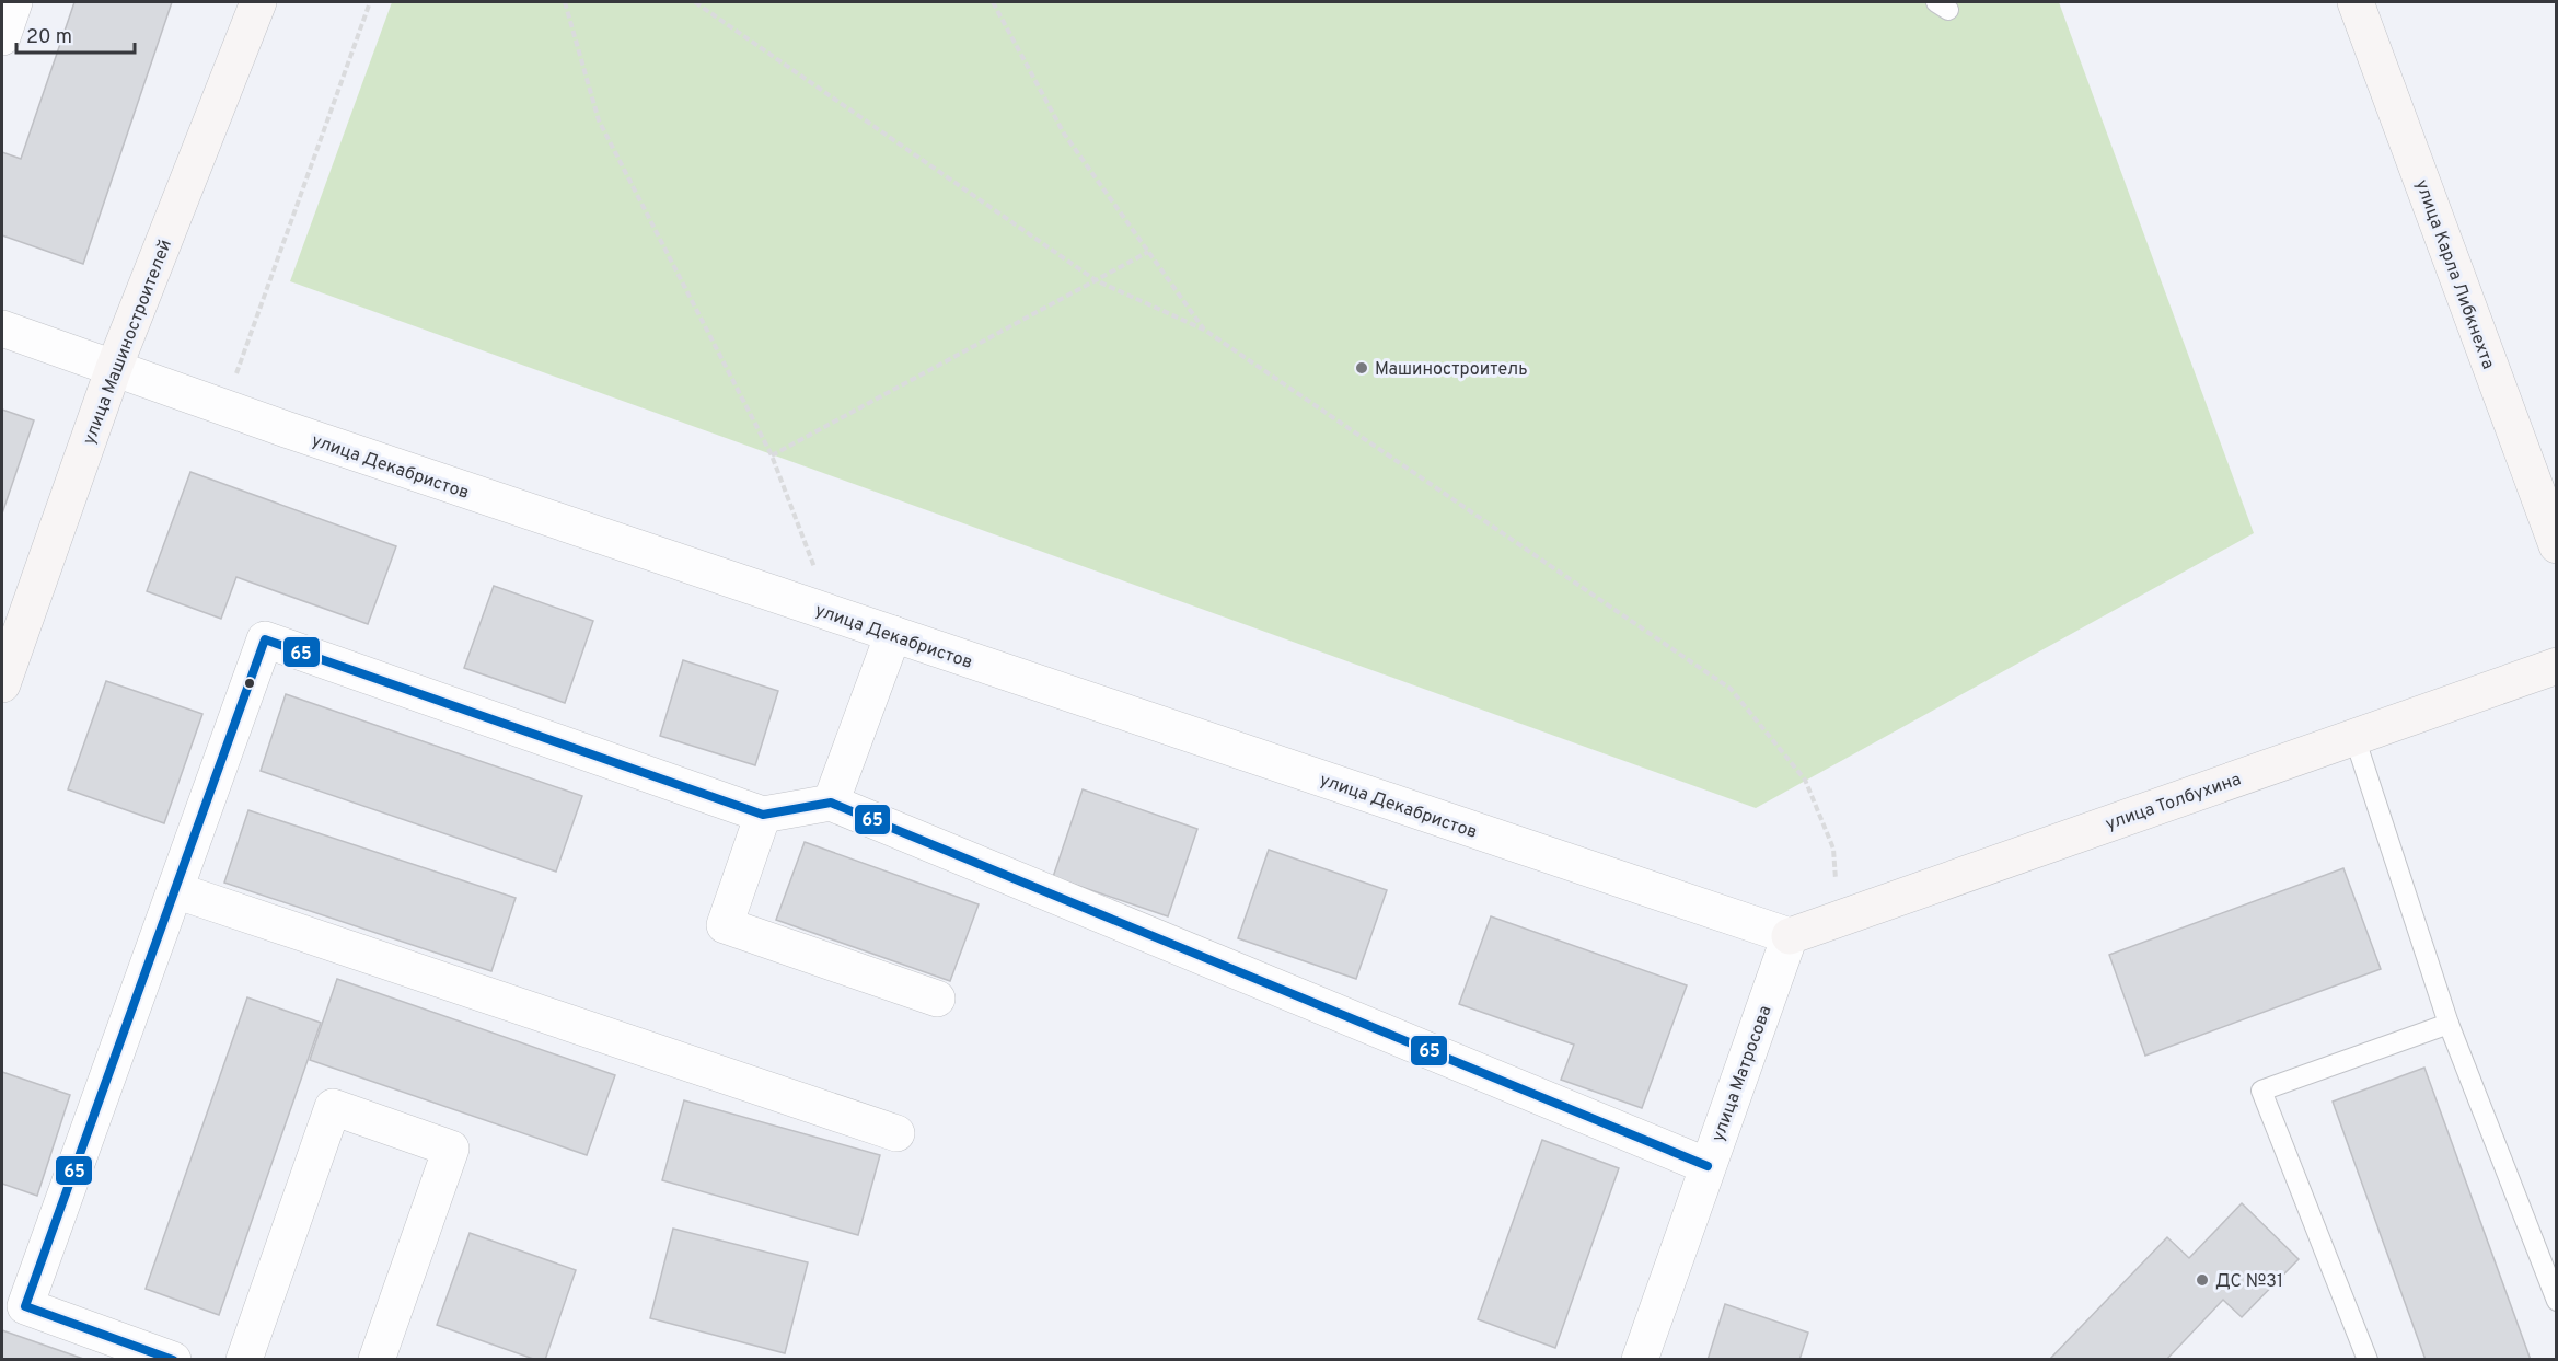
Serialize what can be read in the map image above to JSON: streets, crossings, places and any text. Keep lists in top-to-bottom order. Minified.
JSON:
{"streets":{"street":["улица Карла Либкнехта","улица Машиностроителей","улица Декабристов","улица Толбухина","улица Матросова"]},"crossings":[["улица Машиностроителей","улица Декабристов"],["улица Декабристов","улица Толбухина"],["улица Декабристов","улица Матросова"],["улица Толбухина","улица Матросова"]],"places":["Машиностроитель","ДС №31"],"lines":["transit line 65"],"scale_bar":"20 m"}
